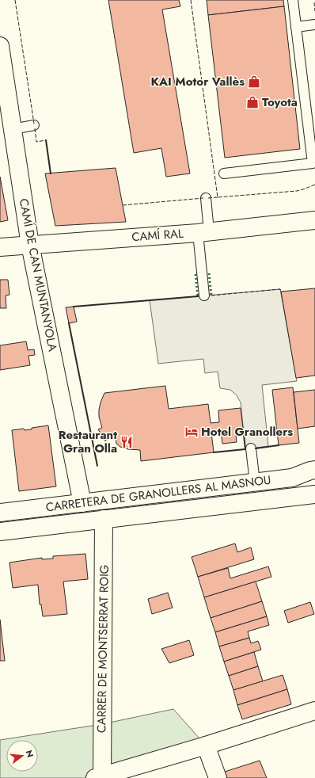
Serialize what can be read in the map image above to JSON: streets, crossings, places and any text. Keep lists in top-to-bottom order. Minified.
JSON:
{"streets":{"street":["CAMÍ RAL","CAMÍ DE CAN MUNTANYOLA","CARRETERA DE GRANOLLERS AL MASNOU","CARRER DE MONTSERRAT ROIG"]},"crossings":[["CAMÍ RAL","CAMÍ DE CAN MUNTANYOLA"],["CAMÍ DE CAN MUNTANYOLA","CARRETERA DE GRANOLLERS AL MASNOU"],["CARRETERA DE GRANOLLERS AL MASNOU","CARRER DE MONTSERRAT ROIG"]],"places":{"shop":["KAI Motor Vallès","Toyota"],"hotel":["Hotel Granollers"],"restaurant":["Restaurant Gran Olla"]},"north":"right"}
